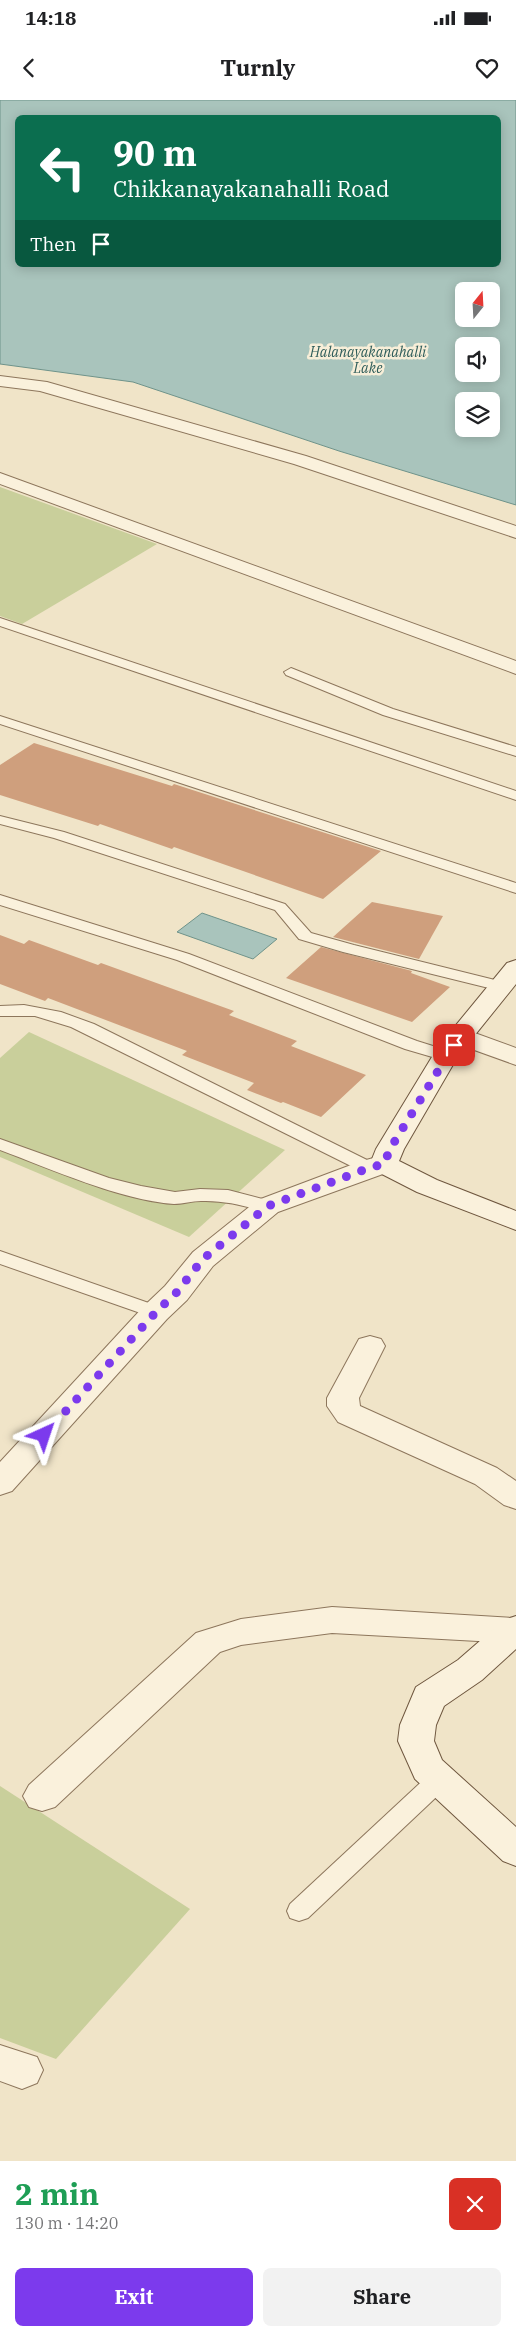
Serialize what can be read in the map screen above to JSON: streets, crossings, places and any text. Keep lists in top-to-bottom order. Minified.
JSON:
{"water":["Halanayakanahalli Lake"],"north":"top","page":{"status":"14:18","header":"Turnly","turn":["90 m","Chikkanayakanahalli Road"],"then":"Then","heading":["2 min","130 m · 14:20"],"buttons":["Exit","Share"]}}
